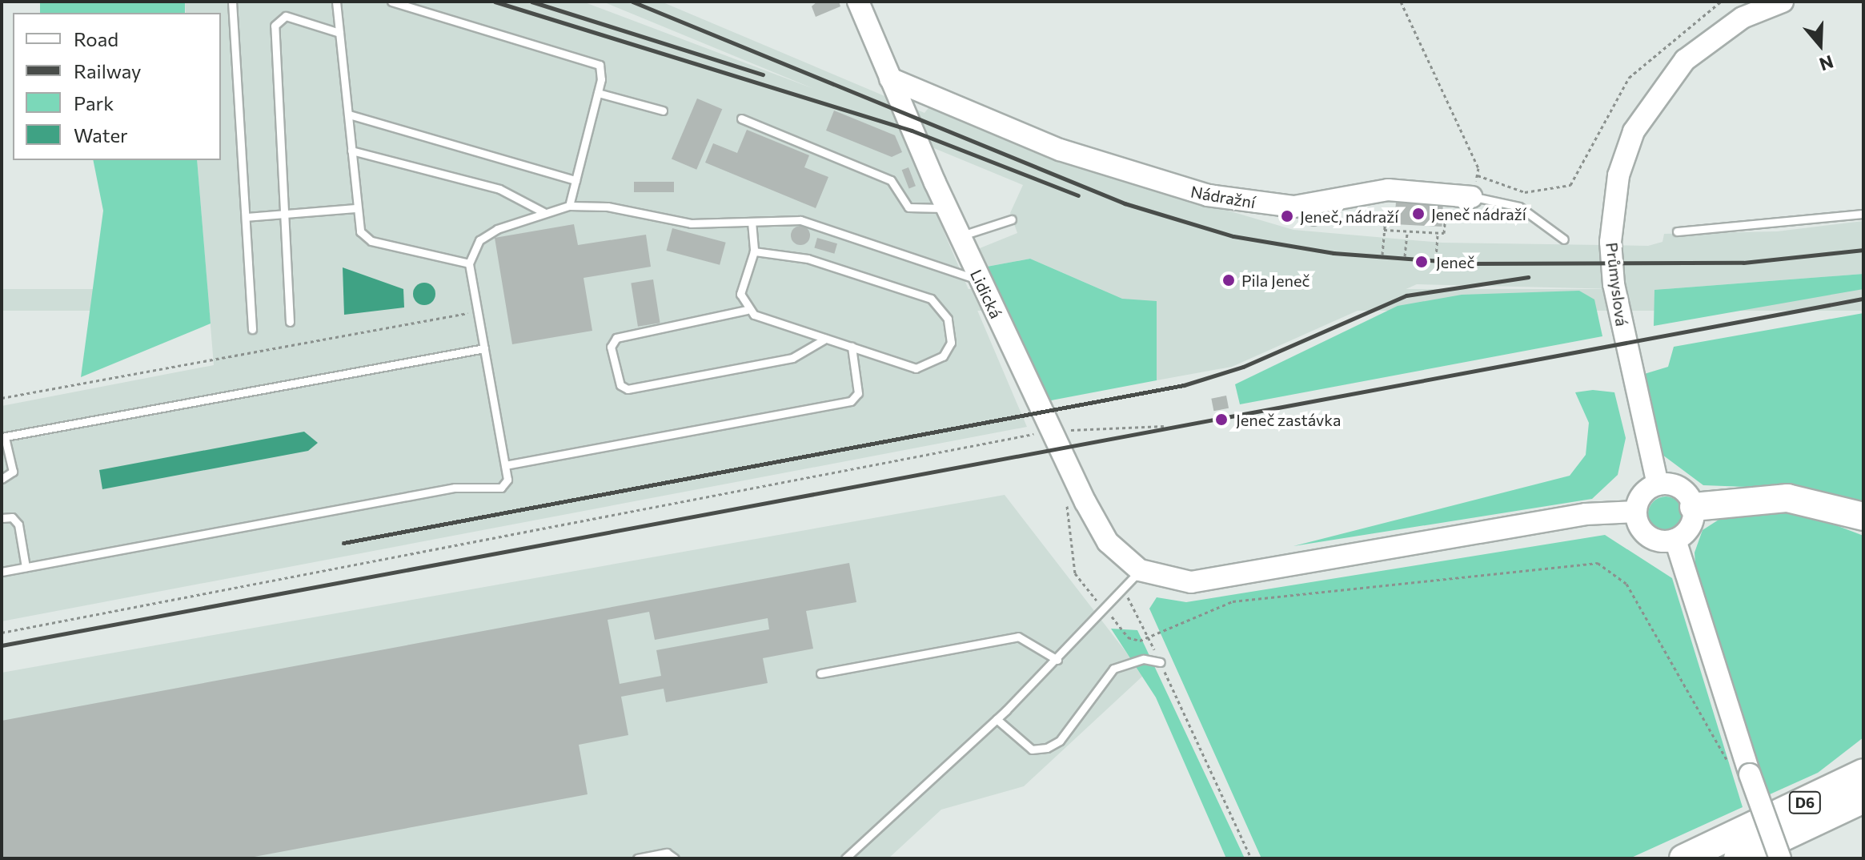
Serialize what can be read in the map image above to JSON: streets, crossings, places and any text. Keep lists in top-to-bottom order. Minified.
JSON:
{"streets":{"highway":["D6"],"street":["Nádražní","Průmyslová","Lidická"]},"crossings":[["Nádražní","Lidická"]],"places":["Jeneč nádraží","Jeneč, nádraží","Jeneč","Pila Jeneč","Jeneč zastávka"],"legend":["Road","Railway","Park","Water"],"north":"bottom"}
